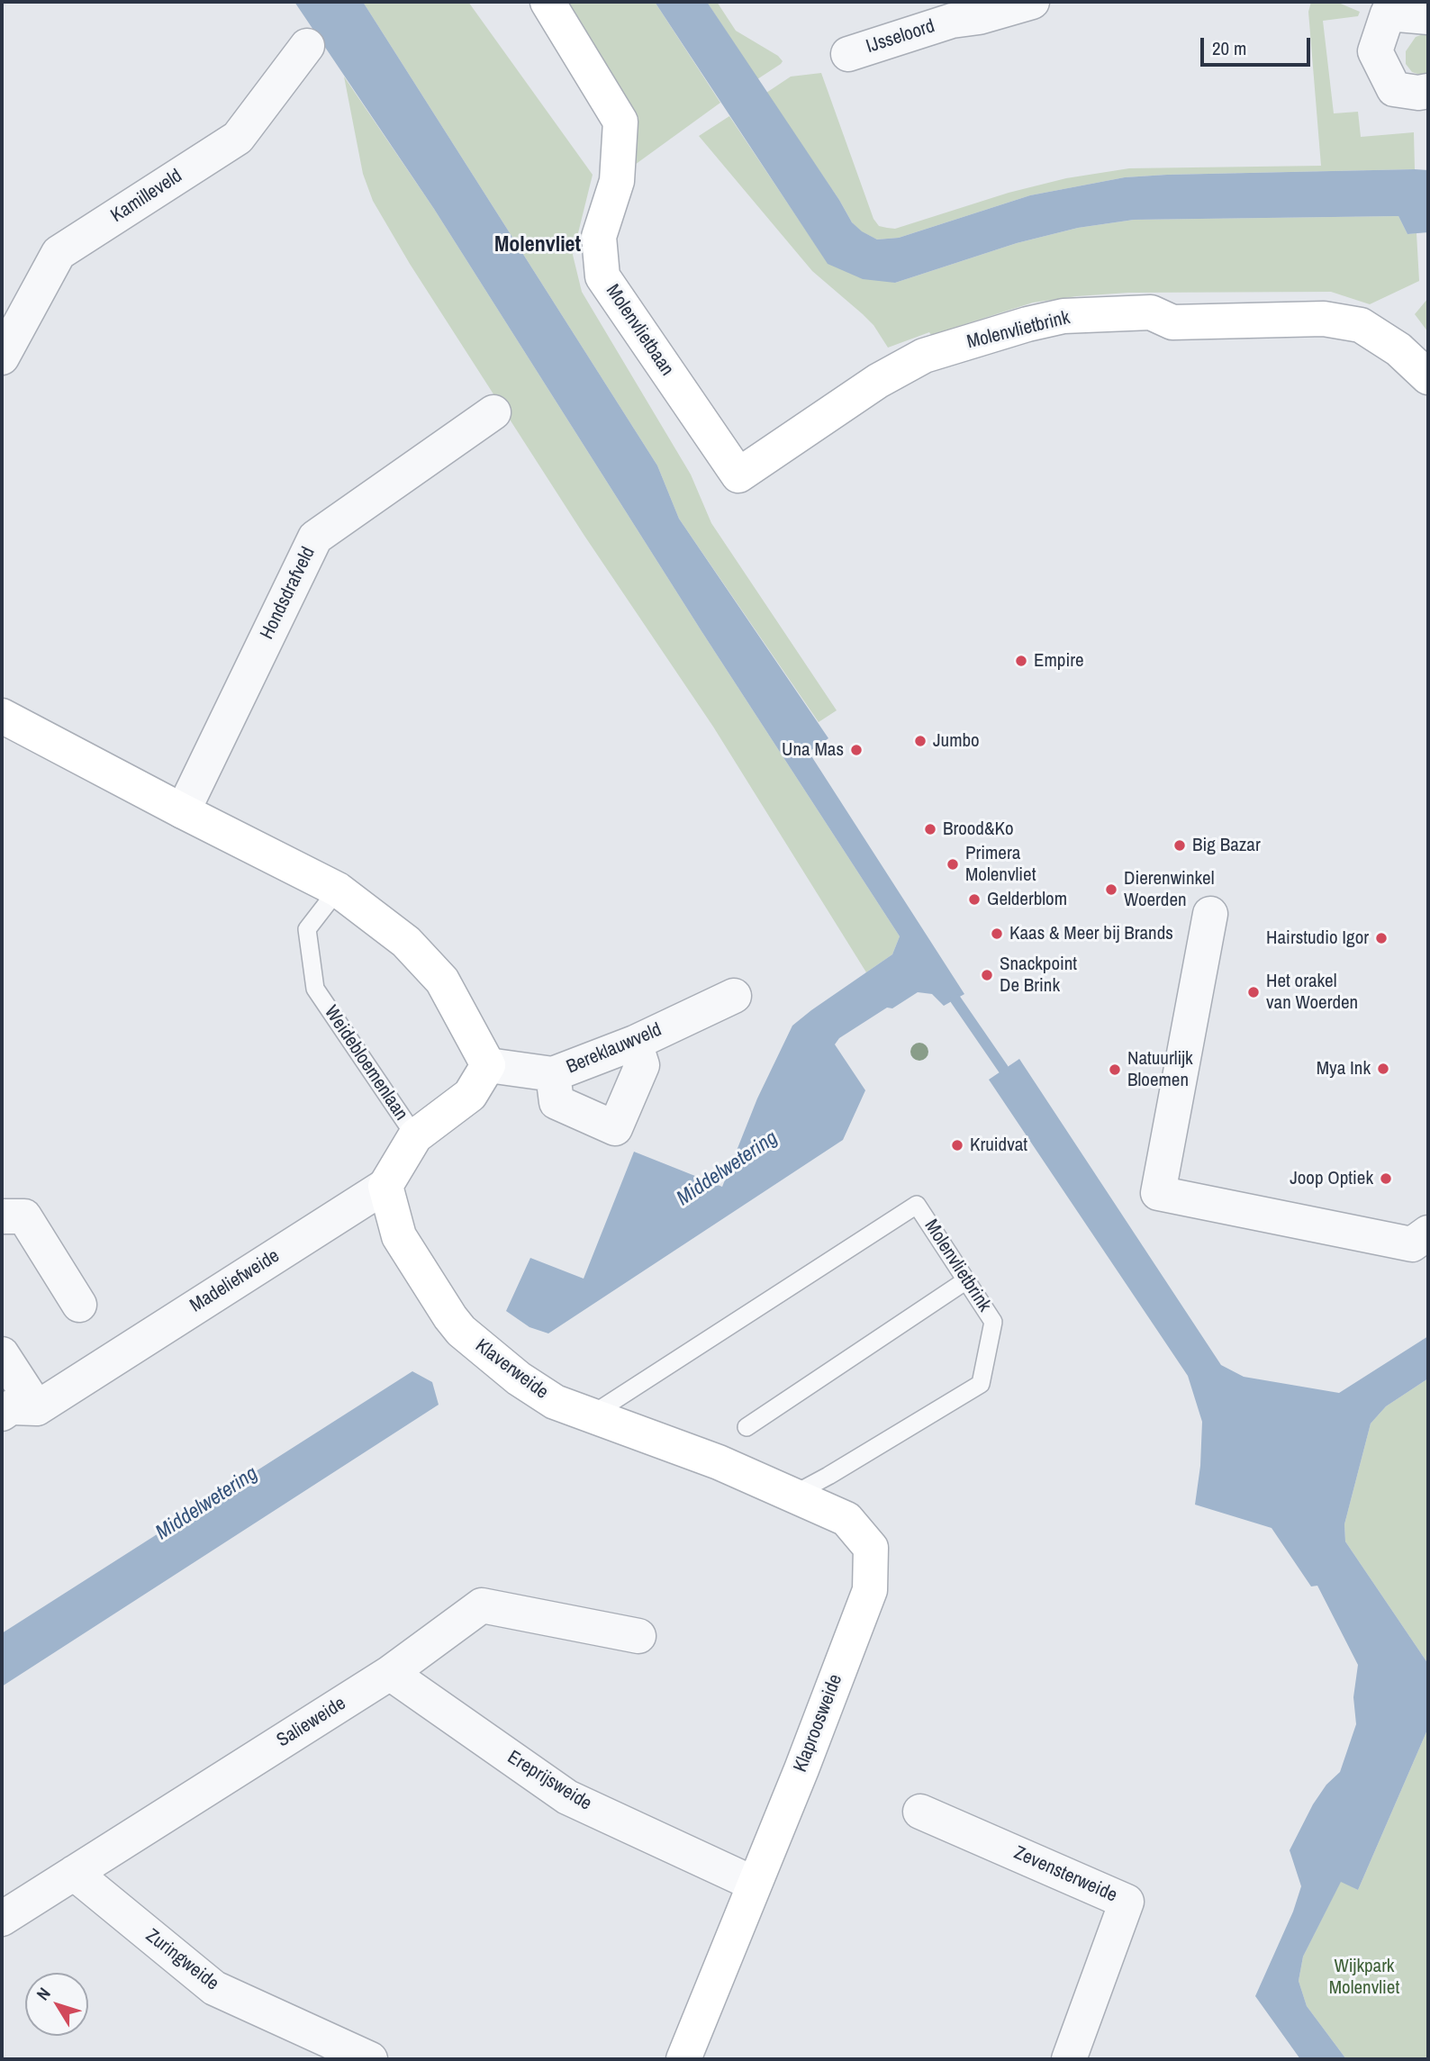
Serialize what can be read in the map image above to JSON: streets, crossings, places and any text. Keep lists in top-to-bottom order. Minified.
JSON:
{"streets":{"street":["IJsseloord","Kamilleveld","Molenvlietbaan","Molenvlietbrink","Hondsdrafveld","Bereklauwveld","Weidebloemenlaan","Madeliefweide","Klaverweide","Salieweide","Klaproosweide","Ereprijsweide","Zevensterweide","Zuringweide"]},"crossings":[["Molenvlietbaan","Molenvlietbrink"],["Molenvlietbrink","Klaverweide"],["Molenvlietbrink","Klaproosweide"],["Bereklauwveld","Weidebloemenlaan"],["Weidebloemenlaan","Madeliefweide"],["Madeliefweide","Klaverweide"],["Klaverweide","Klaproosweide"],["Salieweide","Ereprijsweide"],["Salieweide","Zuringweide"],["Klaproosweide","Ereprijsweide"]],"districts":["Molenvliet"],"water":["Middelwetering"],"parks":["Wijkpark Molenvliet"],"places":["Empire","Jumbo","Una Mas","Brood&Ko","Big Bazar","Primera Molenvliet","Dierenwinkel Woerden","Gelderblom","Kaas & Meer bij Brands","Hairstudio Igor","Snackpoint De Brink","Het orakel van Woerden","Mya Ink","Natuurlijk Bloemen","Kruidvat","Joop Optiek"],"scale_bar":"20 m","north":"top left"}
